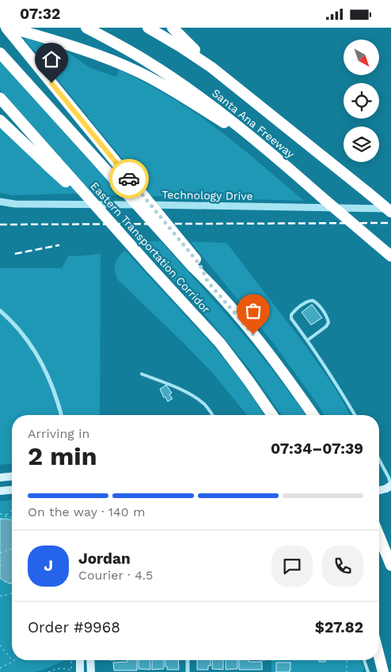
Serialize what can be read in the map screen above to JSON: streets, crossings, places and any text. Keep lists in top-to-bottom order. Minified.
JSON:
{"streets":{"highway":["Santa Ana Freeway","Eastern Transportation Corridor"],"street":["Technology Drive"]},"north":"bottom right","page":{"status":"07:32","heading":["2 min","Arriving in","07:34–07:39"],"panel":["Jordan","Courier · 4.5","Order #9968","$27.82"],"bar":"On the way · 140 m","round":"J"}}
